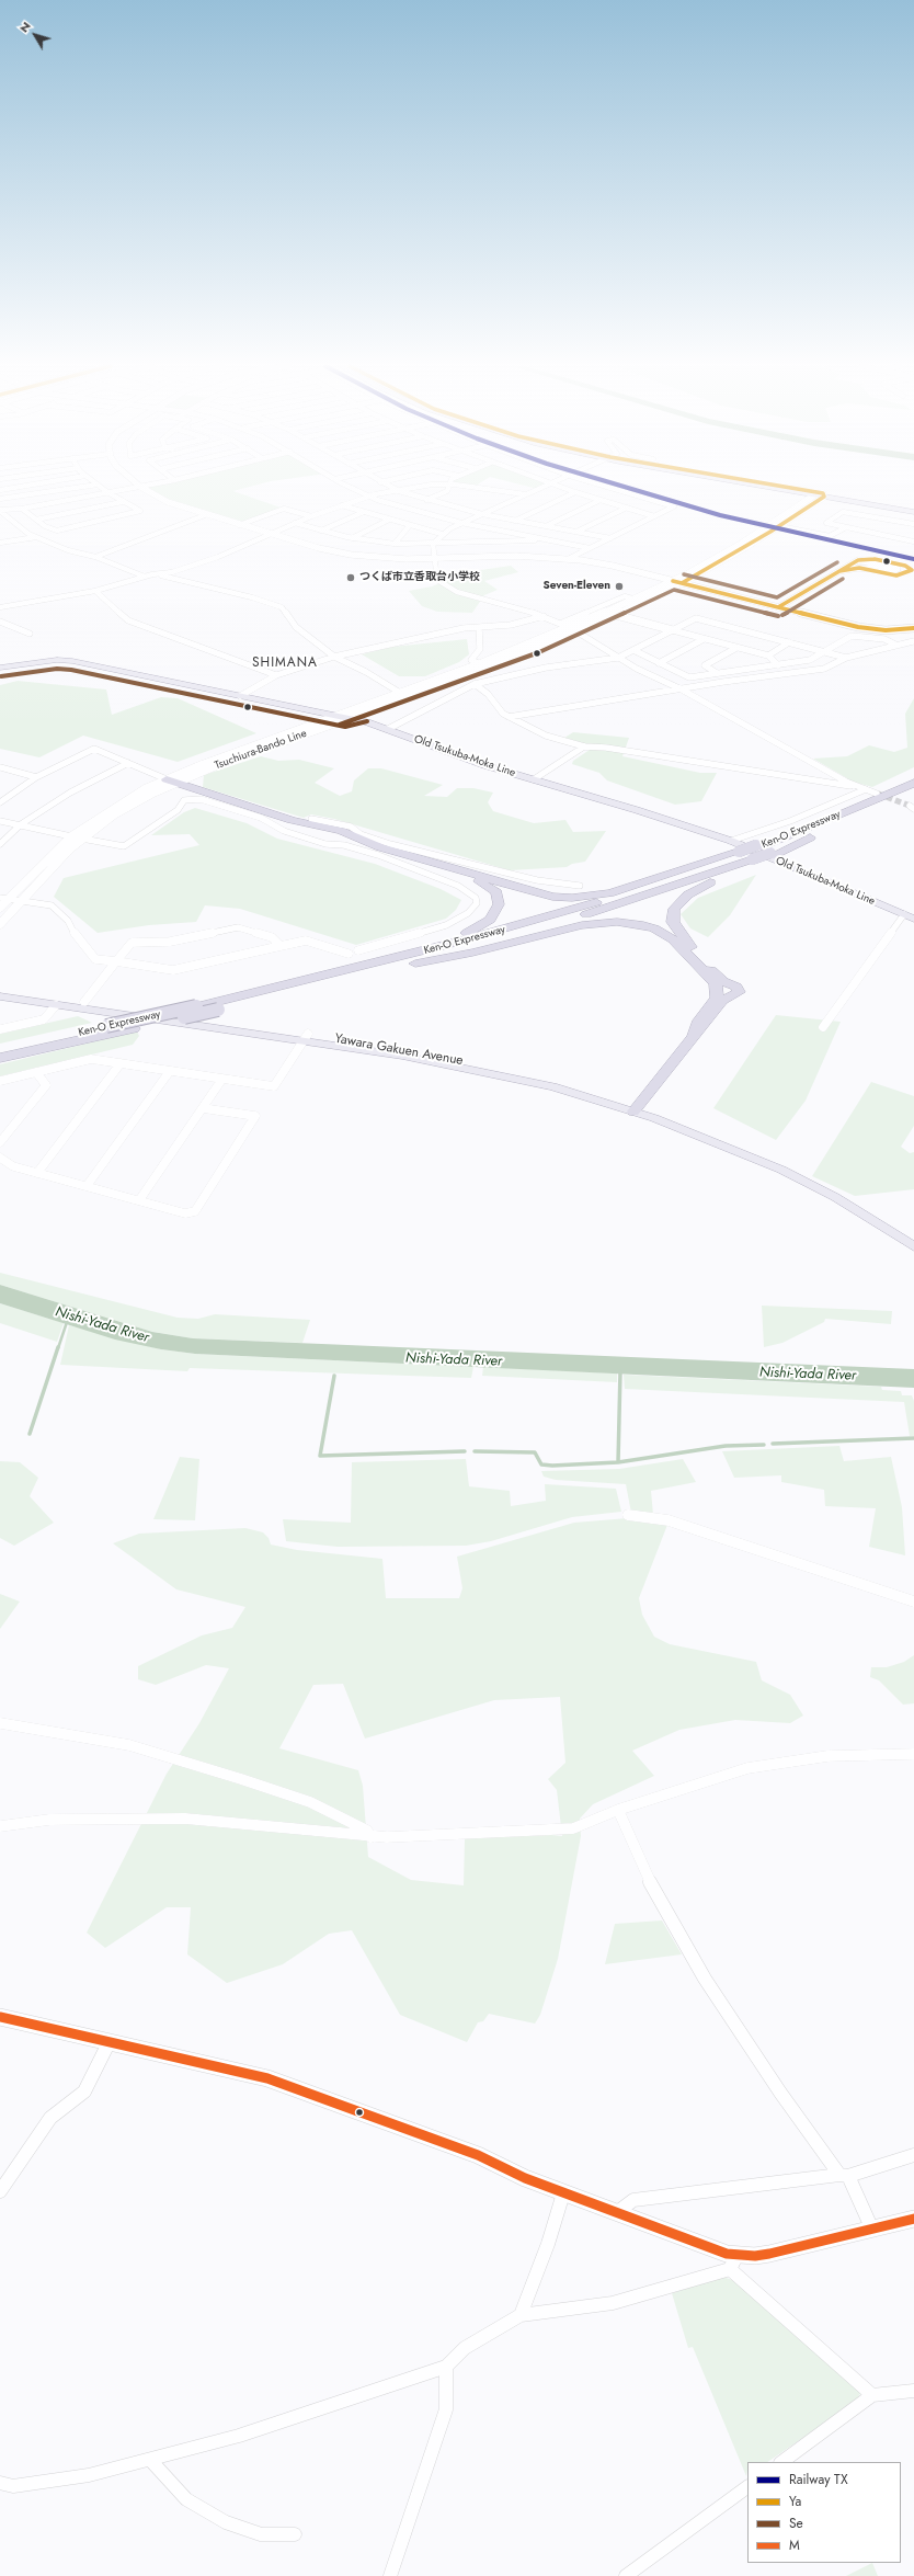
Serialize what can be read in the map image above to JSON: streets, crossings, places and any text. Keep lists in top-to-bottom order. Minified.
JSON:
{"streets":{"highway":["Ken-O Expressway"],"main road":["Tsuchiura-Bando Line","Old Tsukuba-Moka Line","Yawara Gakuen Avenue"]},"crossings":[["Tsuchiura-Bando Line","Old Tsukuba-Moka Line"]],"districts":["SHIMANA"],"water":["Nishi-Yada River"],"places":["つくば市立香取台小学校","Seven-Eleven"],"lines":["rail line TX","transit line Ya","transit line Se","transit line M"],"legend":["Railway TX","Ya","Se","M"],"north":"top left"}
